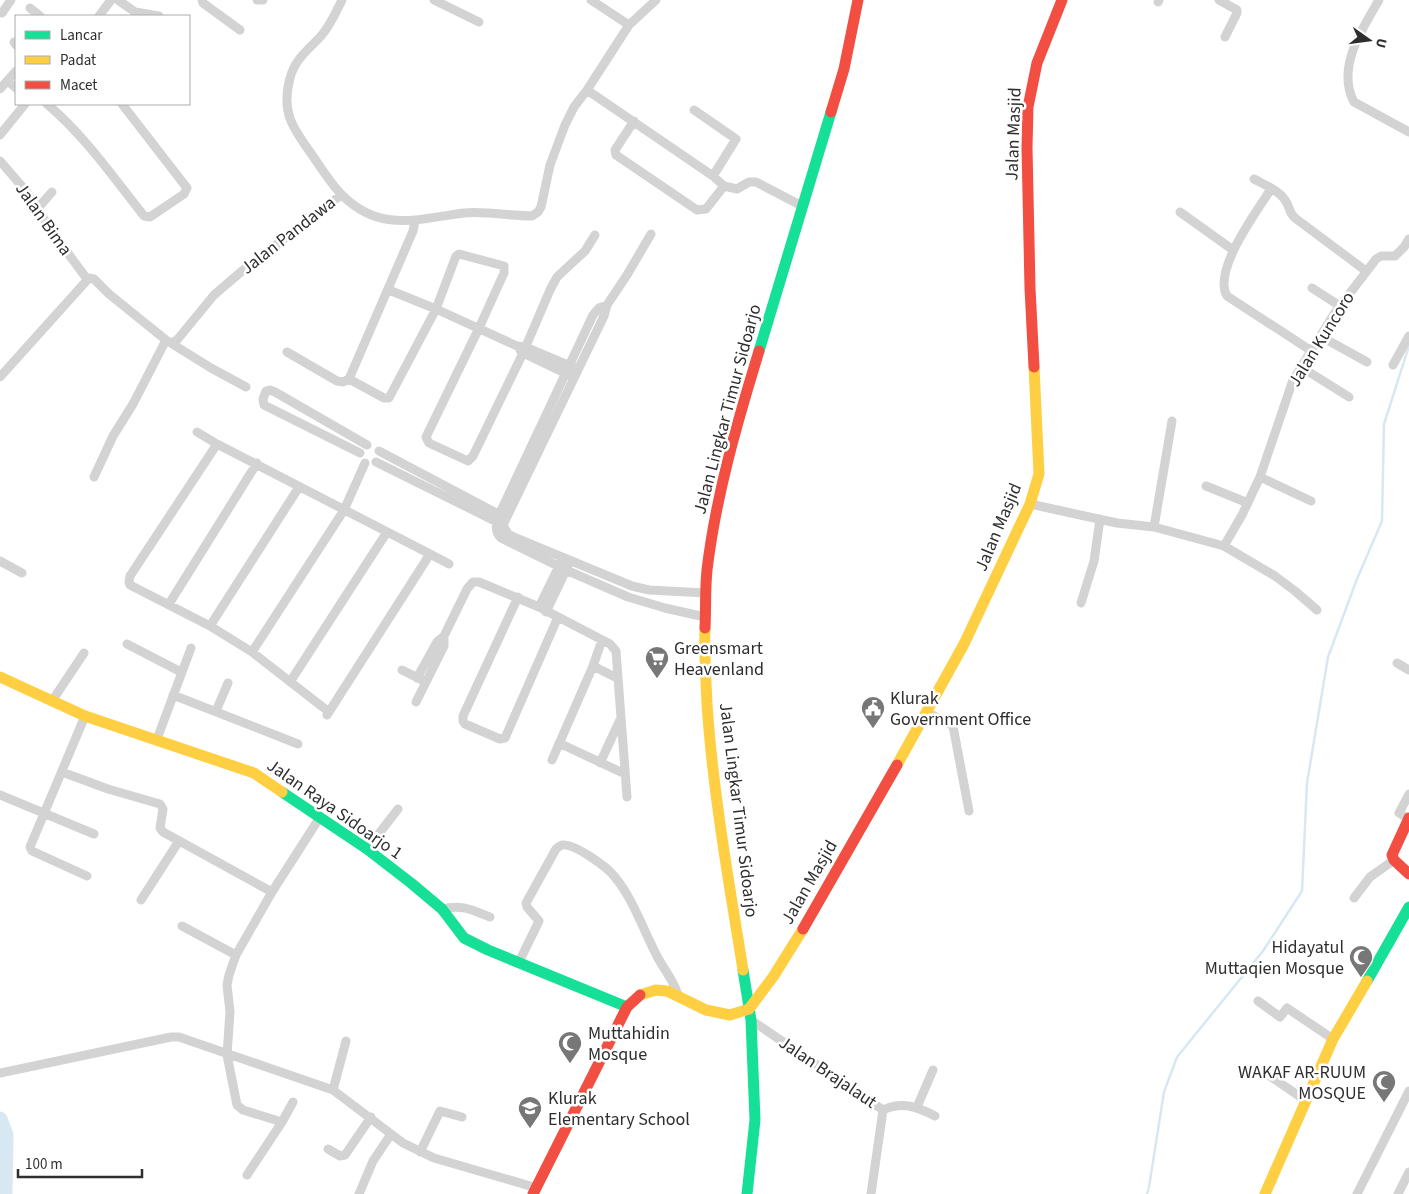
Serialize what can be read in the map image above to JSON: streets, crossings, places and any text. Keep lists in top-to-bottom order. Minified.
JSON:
{"streets":{"street":["Jalan Masjid","Jalan Bima","Jalan Pandawa","Jalan Kuncoro","Jalan Lingkar Timur Sidoarjo","Jalan Raya Sidoarjo 1","Jalan Brajalaut"]},"crossings":[["Jalan Masjid","Jalan Lingkar Timur Sidoarjo"],["Jalan Masjid","Jalan Brajalaut"],["Jalan Lingkar Timur Sidoarjo","Jalan Brajalaut"]],"places":{"supermarket":["Greensmart Heavenland"],"public building":["Klurak Government Office"],"mosque":["Hidayatul Muttaqien Mosque","Muttahidin Mosque","WAKAF AR-RUUM MOSQUE"],"school or university":["Klurak Elementary School"]},"legend":["Lancar","Padat","Macet"],"scale_bar":"100 m","north":"right"}
